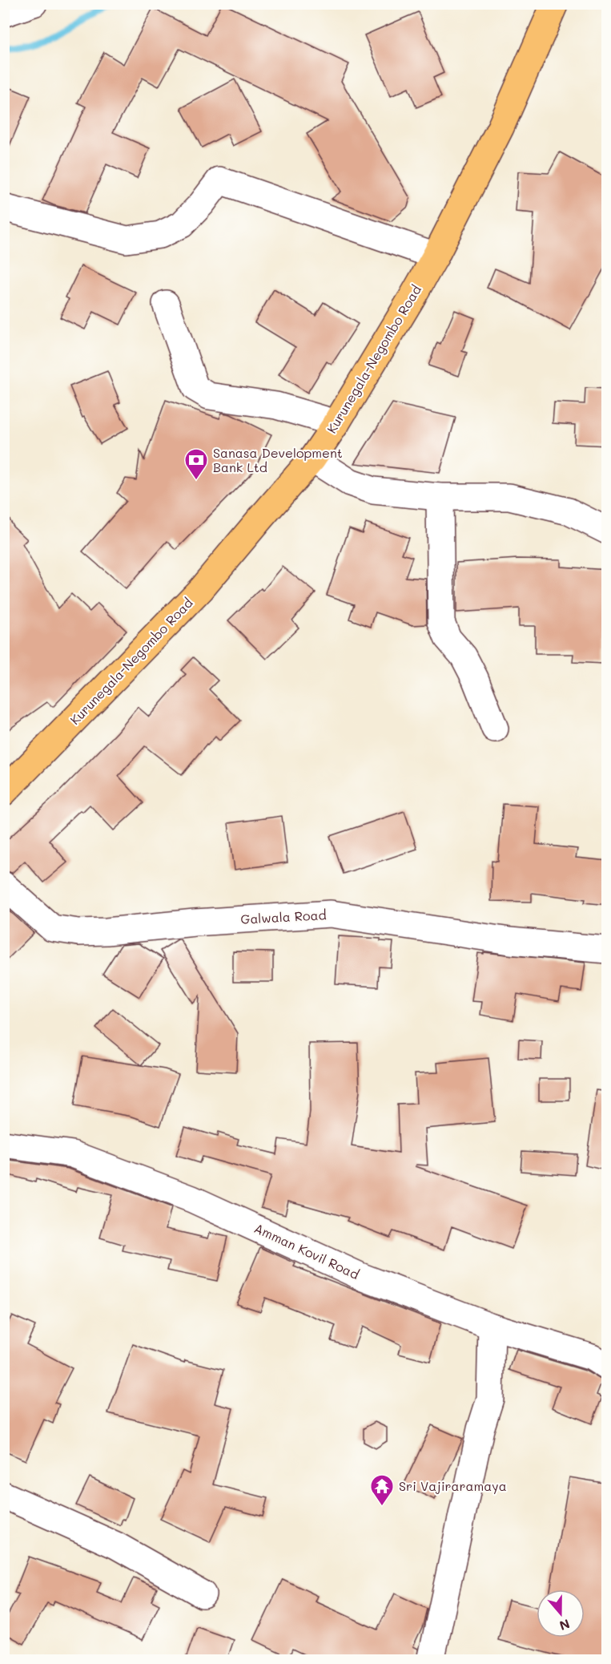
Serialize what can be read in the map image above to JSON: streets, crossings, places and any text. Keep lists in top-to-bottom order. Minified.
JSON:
{"streets":{"main road":["Kurunegala-Negombo Road"],"street":["Galwala Road","Amman Kovil Road"]},"places":{"bank":["Sanasa Development Bank Ltd"],"temple":["Sri Vajiraramaya"]},"north":"bottom"}
